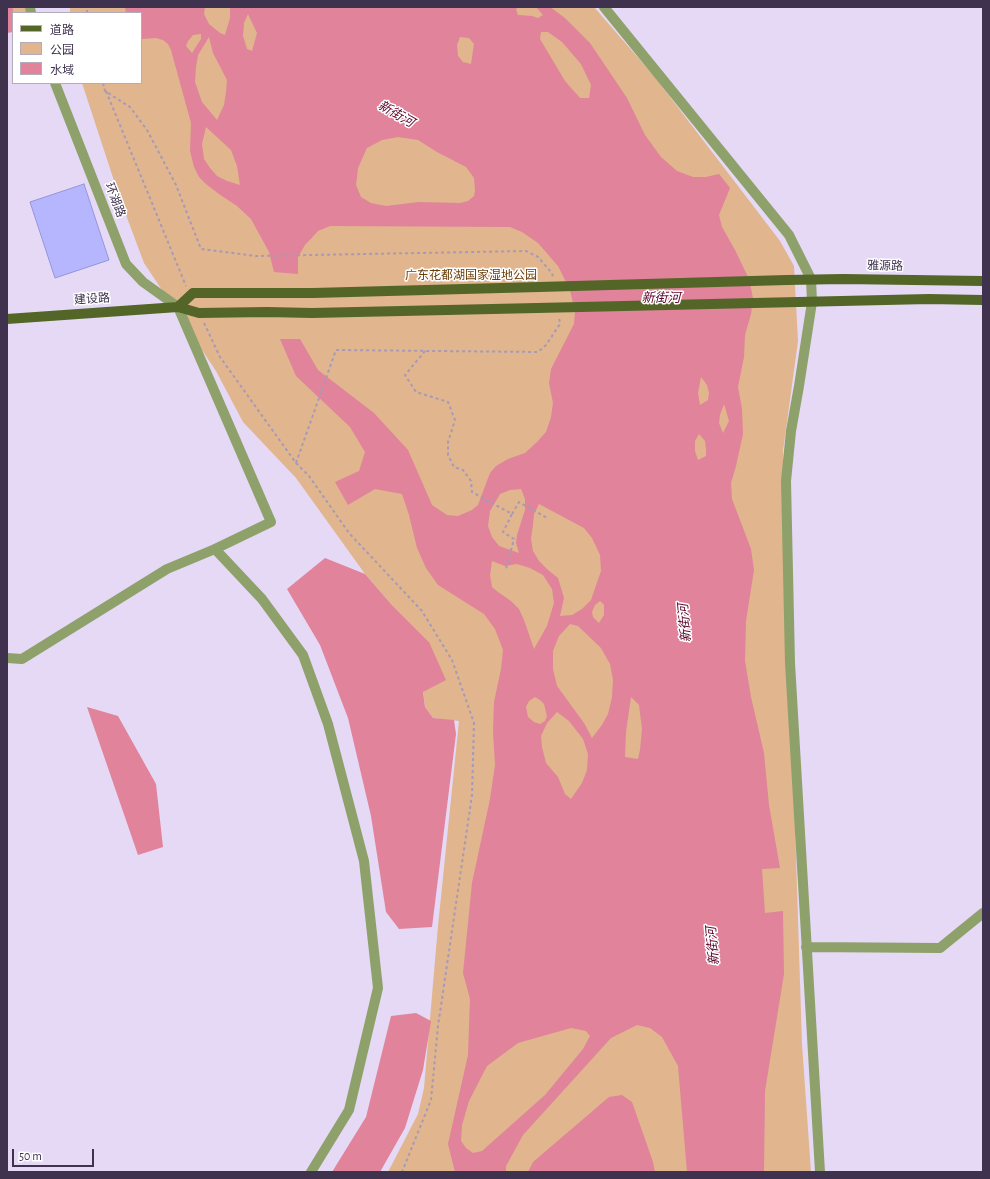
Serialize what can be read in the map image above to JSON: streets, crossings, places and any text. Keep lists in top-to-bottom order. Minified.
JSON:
{"streets":{"main road":["雅源路","建设路"],"street":["环湖路"]},"crossings":[["环湖路","雅源路"],["环湖路","建设路"],["雅源路","建设路"]],"water":["新街河"],"parks":["广东花都湖国家湿地公园"],"legend":["道路","公园","水域"],"scale_bar":"50 m"}
